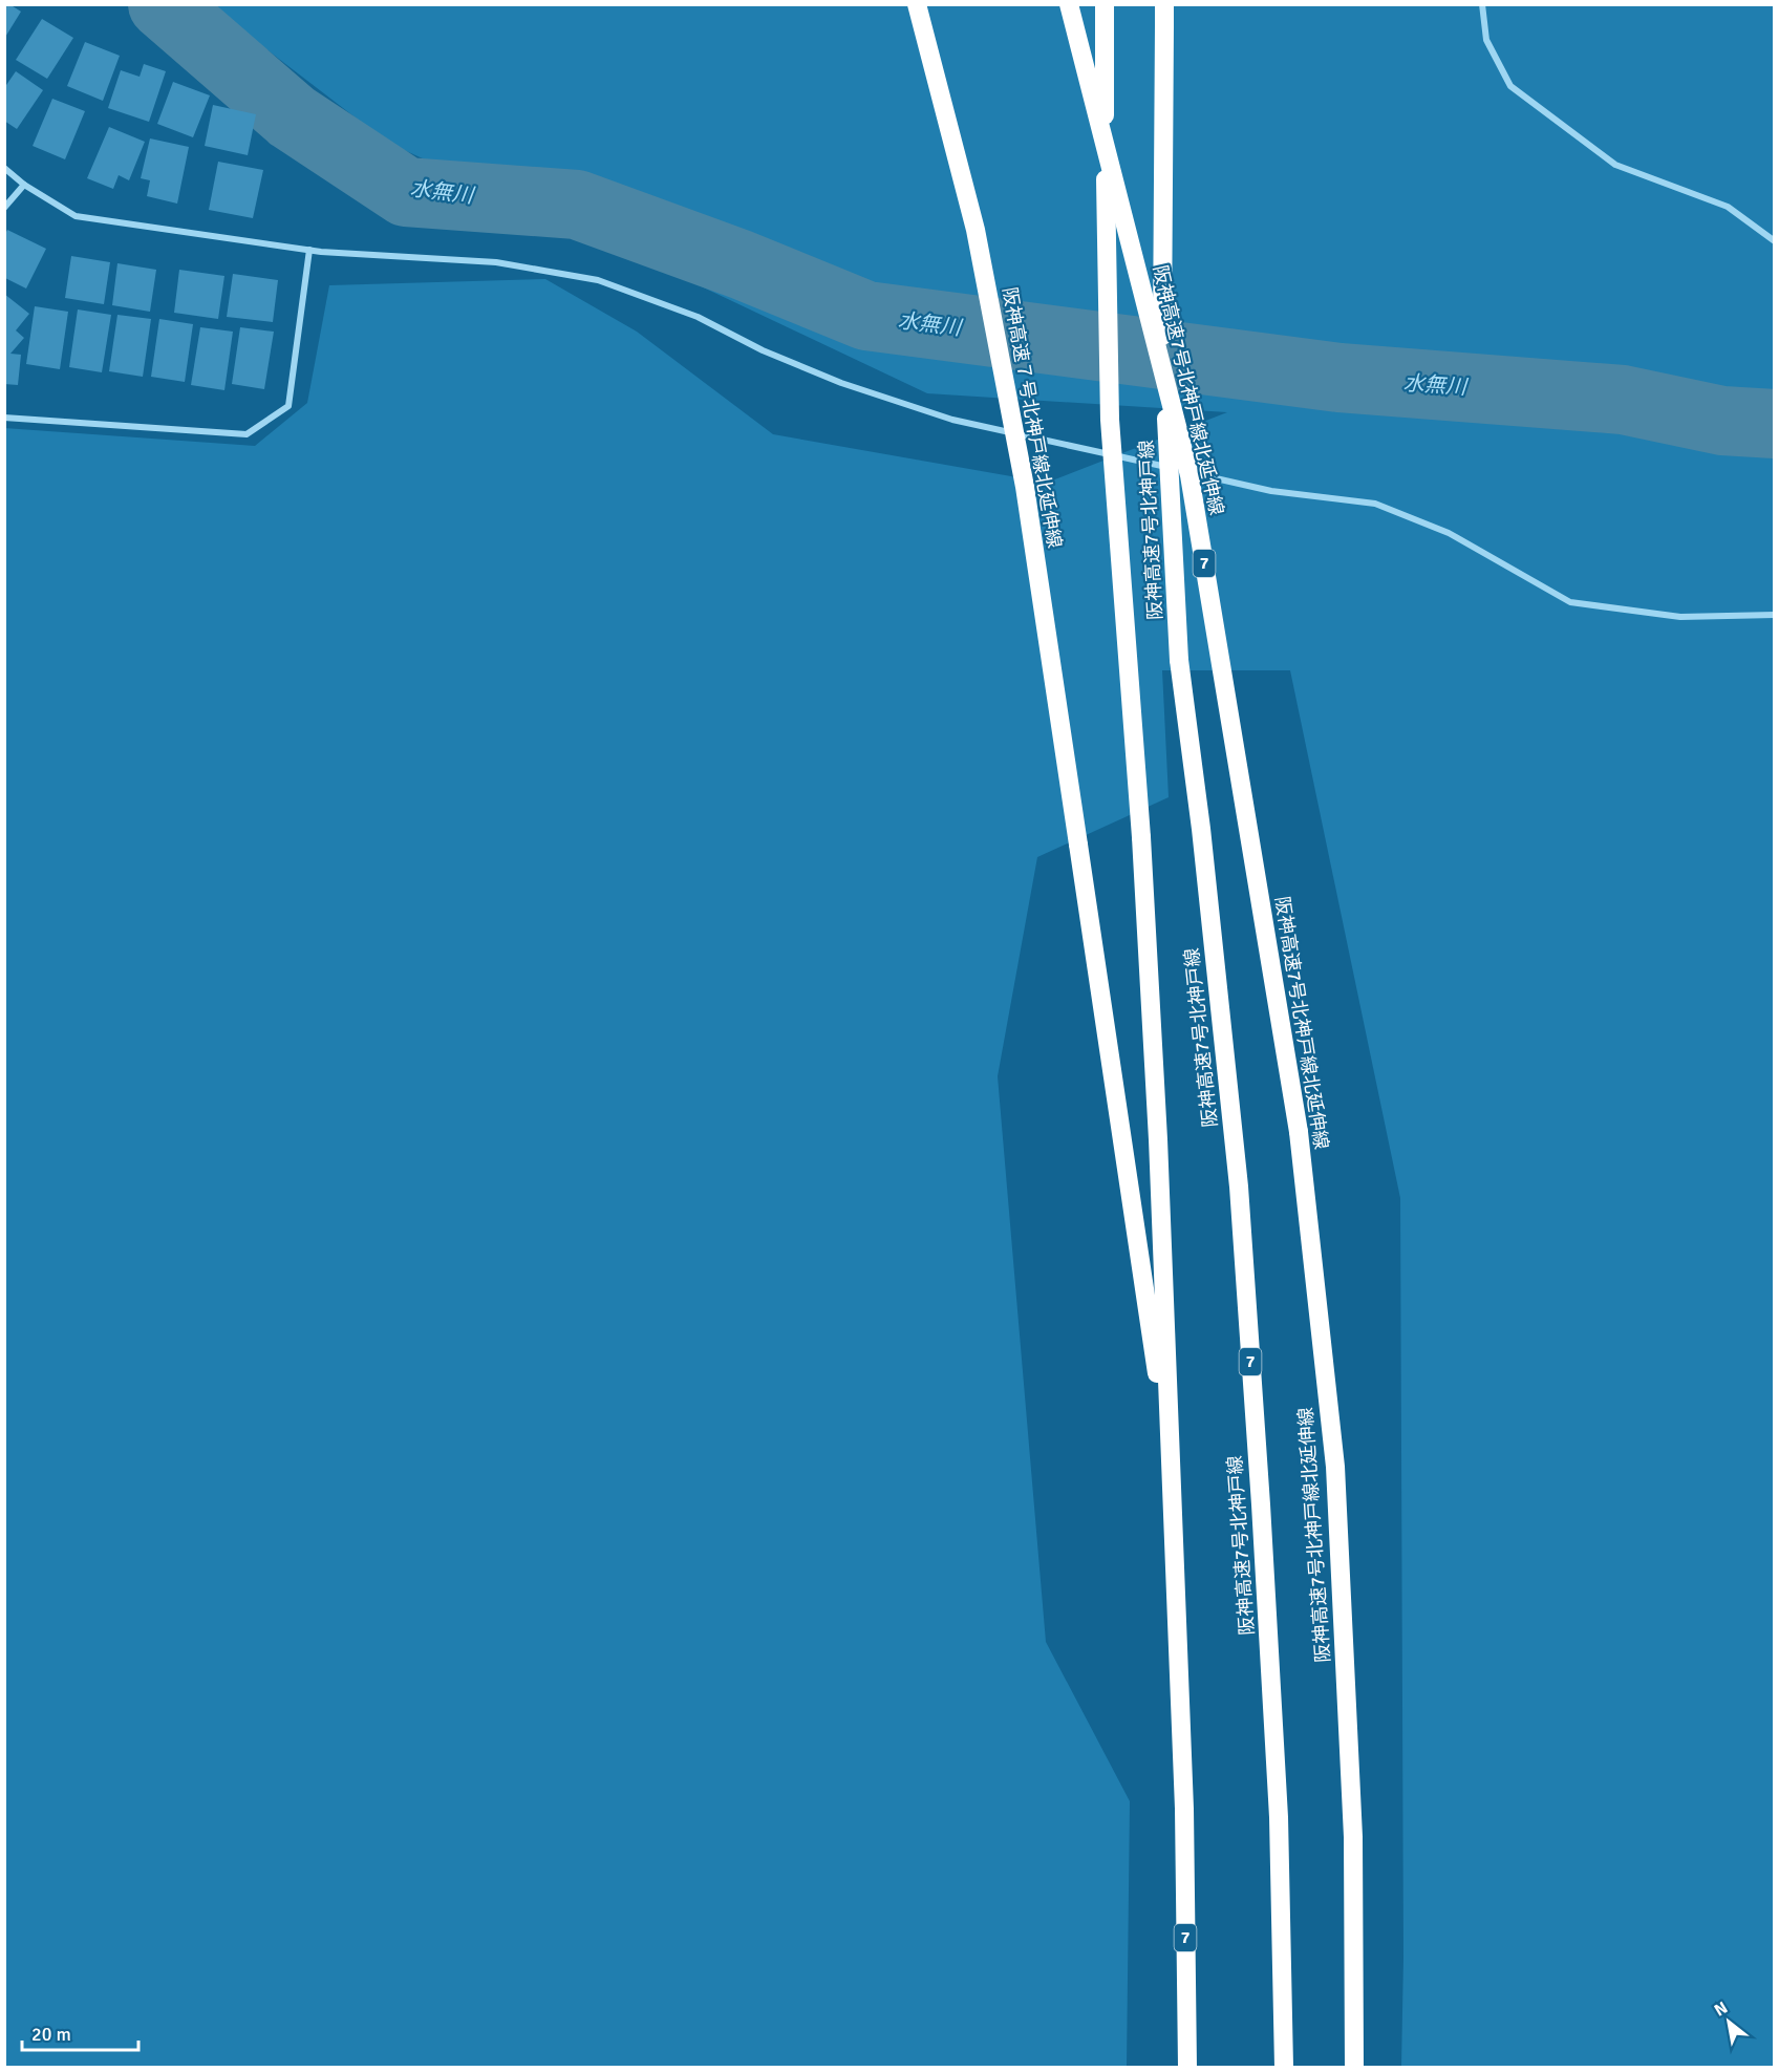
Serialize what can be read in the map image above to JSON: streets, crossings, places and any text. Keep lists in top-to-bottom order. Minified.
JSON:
{"streets":{"highway":["阪神高速7号北神戸線北延伸線","阪神高速７号北神戸線北延伸線","阪神高速7号北神戸線","7"]},"crossings":[["阪神高速７号北神戸線北延伸線","阪神高速7号北神戸線"]],"water":["水無川"],"scale_bar":"20 m","north":"top left"}
